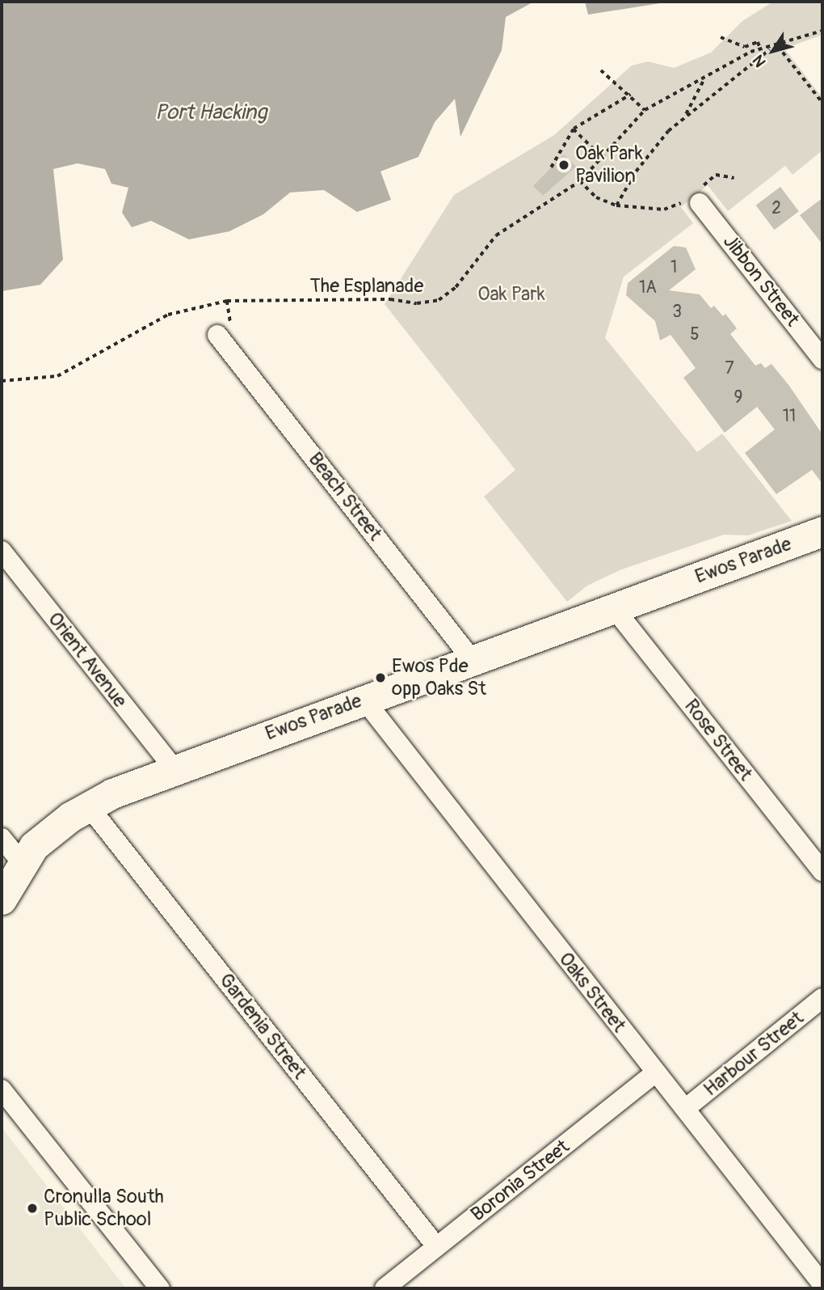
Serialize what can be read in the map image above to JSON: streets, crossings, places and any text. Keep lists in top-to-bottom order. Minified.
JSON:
{"streets":{"street":["Jibbon Street","Beach Street","Ewos Parade","Orient Avenue","Rose Street","Oaks Street","Gardenia Street","Harbour Street","Boronia Street"],"path":["The Esplanade"]},"crossings":[["Beach Street","Ewos Parade"],["Ewos Parade","Orient Avenue"],["Ewos Parade","Rose Street"],["Ewos Parade","Oaks Street"],["Ewos Parade","Gardenia Street"],["Oaks Street","Harbour Street"],["Oaks Street","Boronia Street"],["Gardenia Street","Boronia Street"]],"water":["Port Hacking"],"parks":["Oak Park"],"places":["Oak Park Pavilion","Ewos Pde opp Oaks St","Cronulla South Public School"],"house_numbers":["2","1","1A","3","5","7","9","11"],"north":"bottom left"}
